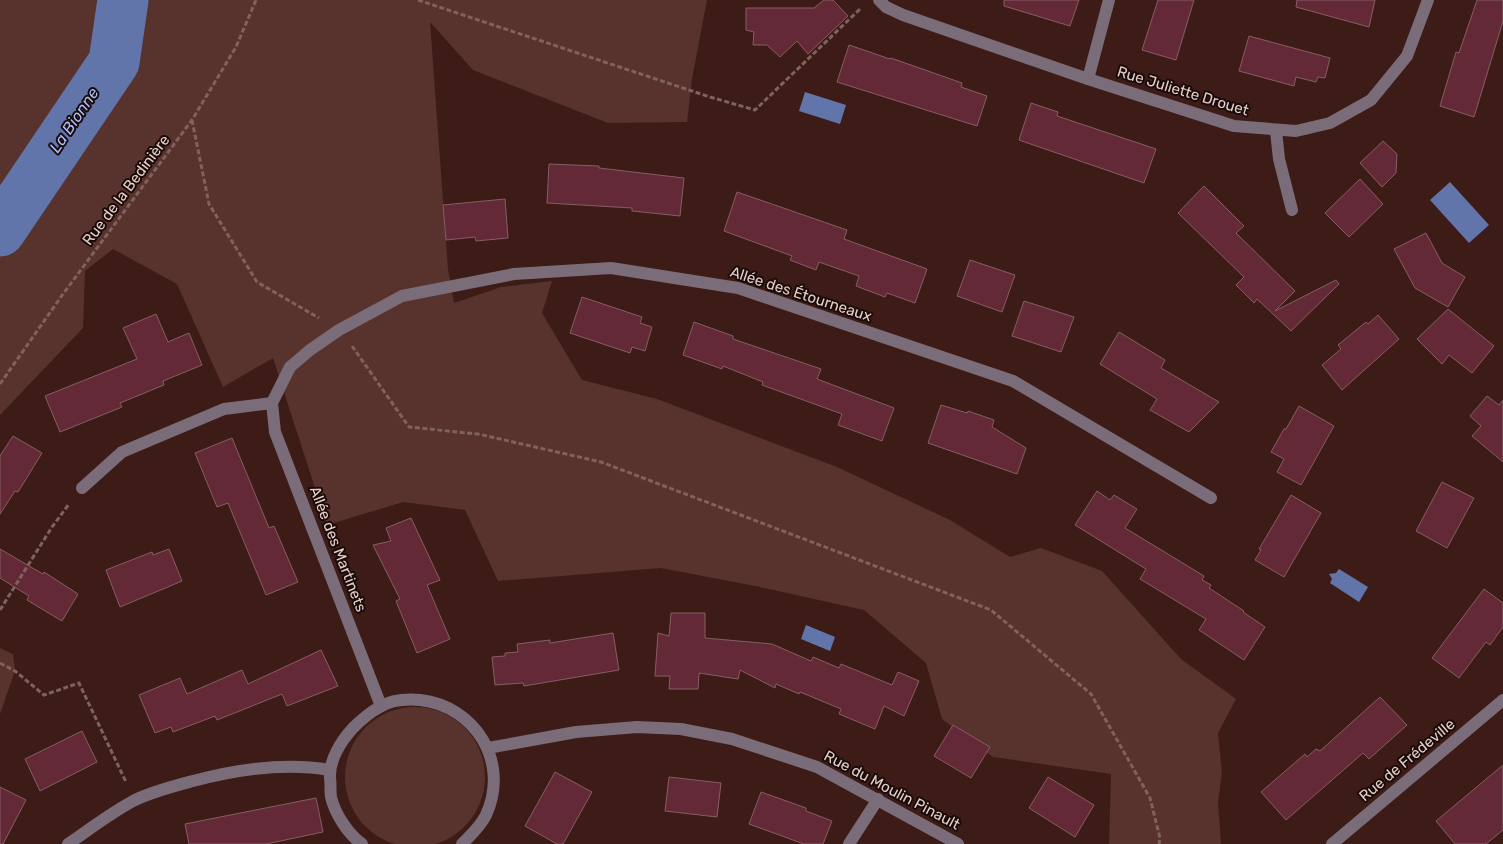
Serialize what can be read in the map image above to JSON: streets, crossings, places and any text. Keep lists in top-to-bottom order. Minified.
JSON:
{"streets":{"street":["Rue Juliette Drouet","Allée des Étourneaux","Allée des Martinets","Rue de Frédeville","Rue du Moulin Pinault"],"path":["Rue de la Bedinière"]},"crossings":[["Allée des Étourneaux","Allée des Martinets"]],"water":["La Bionne"]}
